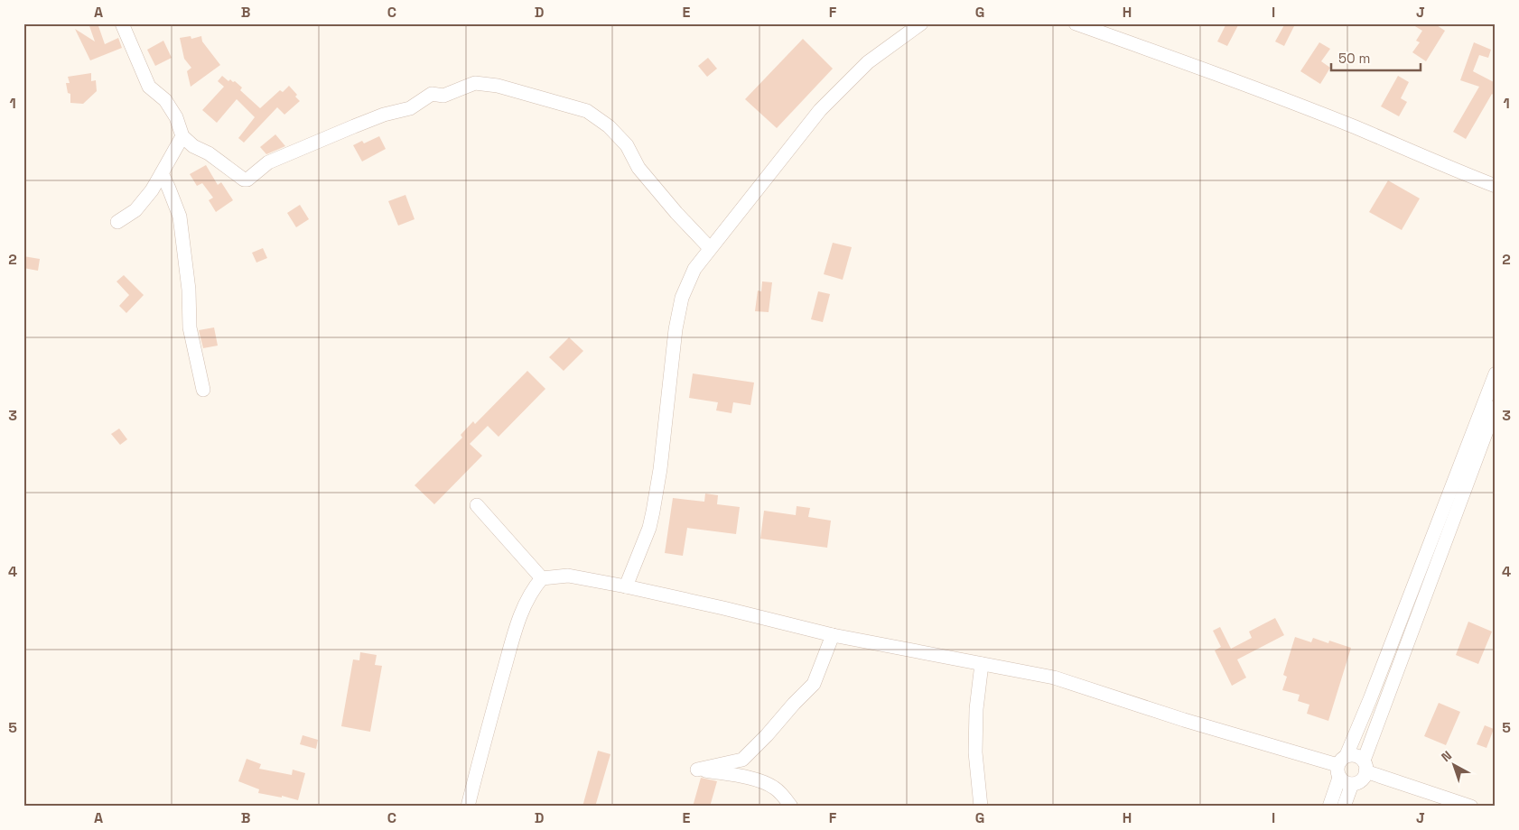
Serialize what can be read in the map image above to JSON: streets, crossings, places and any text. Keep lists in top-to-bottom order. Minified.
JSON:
{"scale_bar":"50 m","north":"top left","grid":{"columns":["A","B","C","D","E","F","G","H","I","J"],"rows":["1","2","3","4","5"]}}
